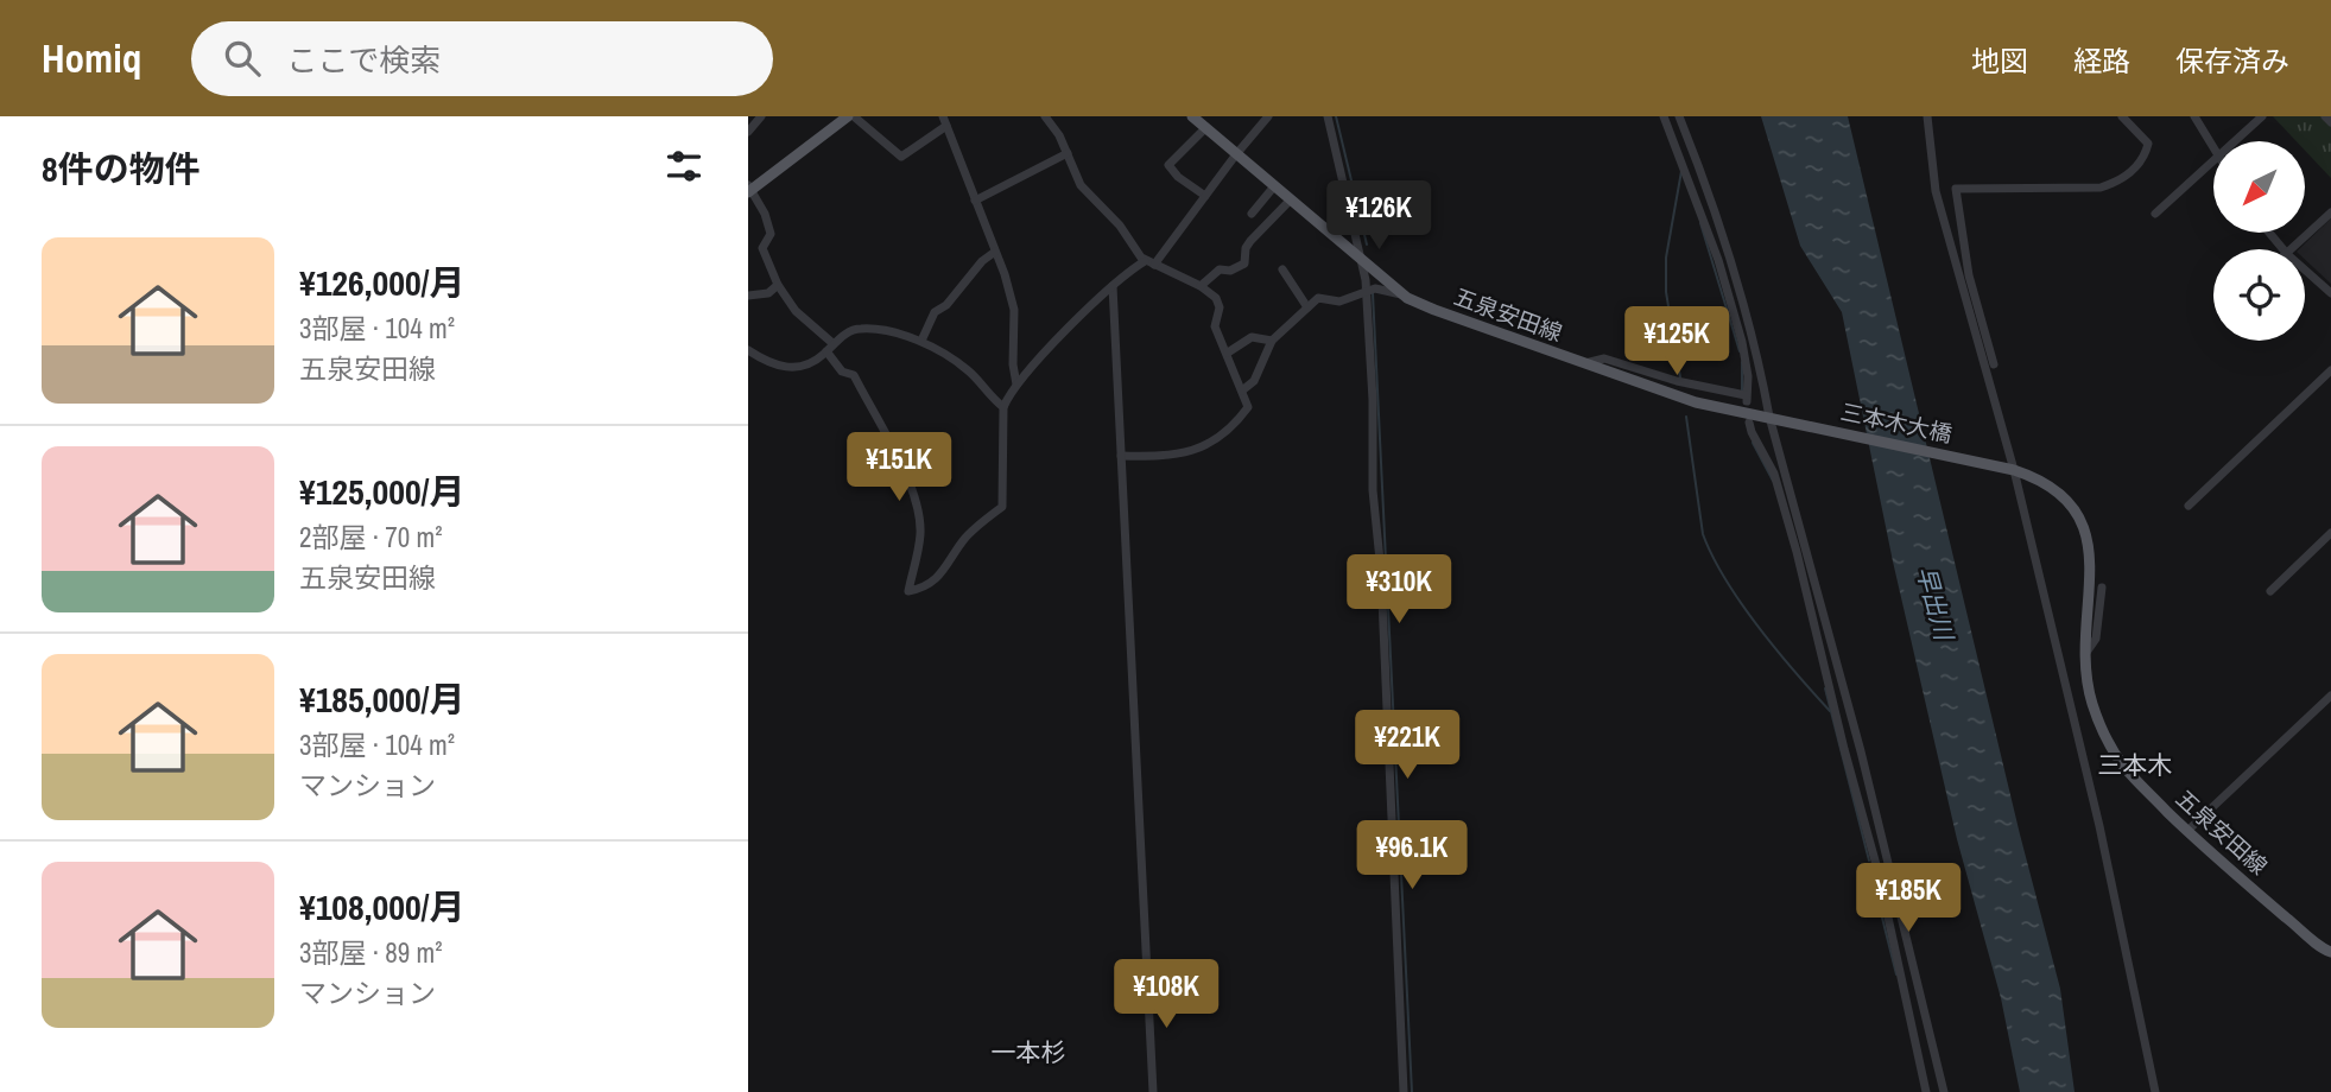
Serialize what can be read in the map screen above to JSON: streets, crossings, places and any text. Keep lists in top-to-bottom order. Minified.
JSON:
{"streets":{"main road":["五泉安田線","三本木大橋"]},"crossings":[["五泉安田線","三本木大橋"]],"districts":["三本木","一本杉"],"water":["早出川"],"north":"bottom left","page":{"header":"Homiq","search":"ここで検索","nav":["地図","経路","保存済み"],"heading":"8件の物件","price":["¥126K","¥125K","¥151K","¥310K","¥221K","¥96.1K","¥185K","¥108K"],"list":[{"name":"¥126,000/月","note":"3部屋 · 104 m² · 五泉安田線"},{"name":"¥125,000/月","note":"2部屋 · 70 m² · 五泉安田線"},{"name":"¥185,000/月","note":"3部屋 · 104 m² · マンション"},{"name":"¥108,000/月","note":"3部屋 · 89 m² · マンション"}]}}
